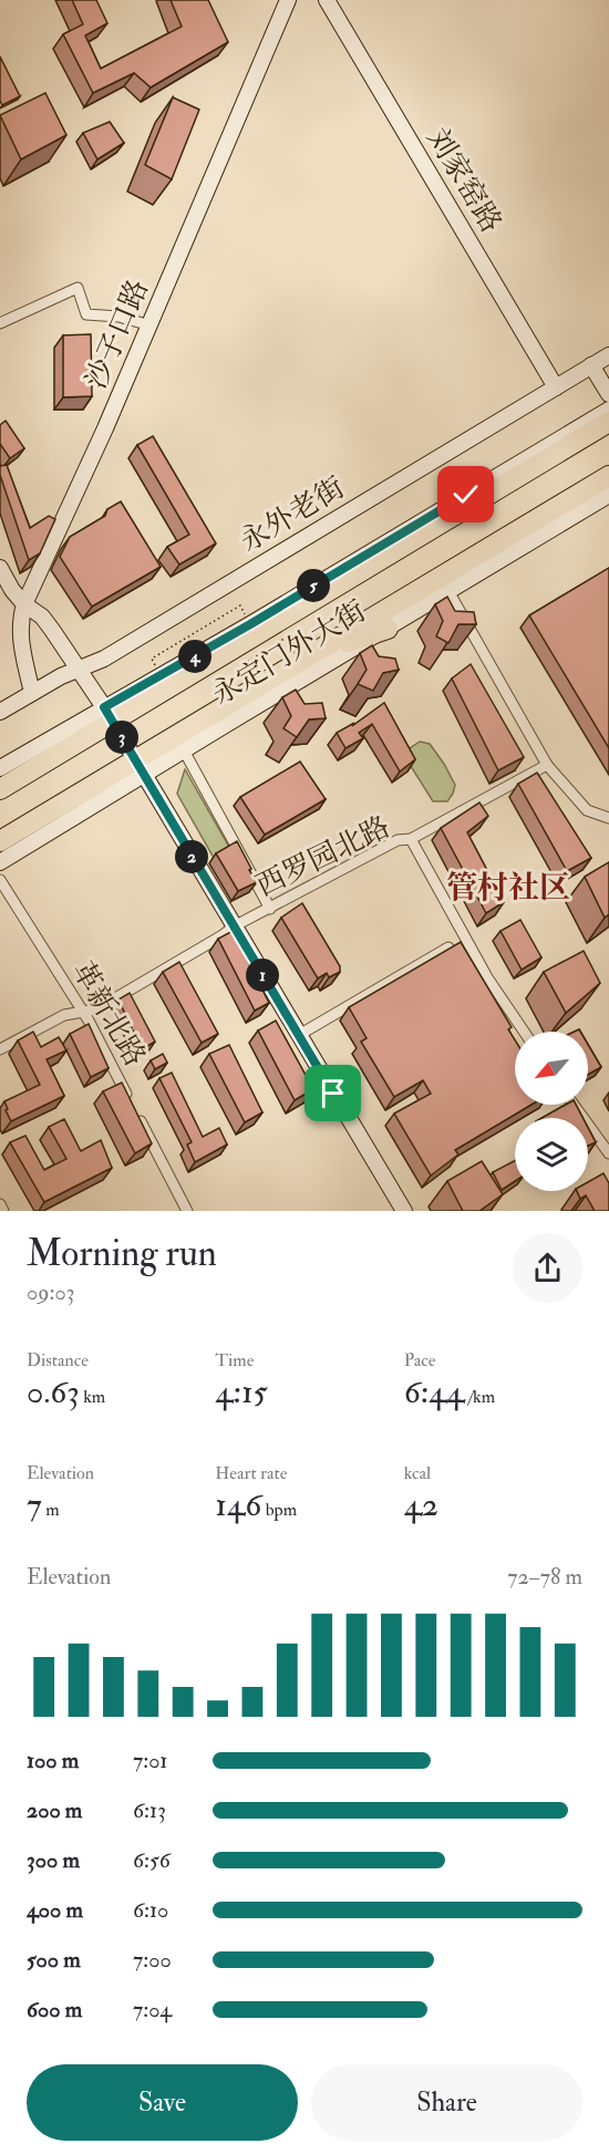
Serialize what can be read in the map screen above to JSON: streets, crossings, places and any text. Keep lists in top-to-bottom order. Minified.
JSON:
{"streets":{"highway":["永定门外大街"],"street":["刘家窑路","沙子口路","永外老街","西罗园北路","革新北路"]},"crossings":[["刘家窑路","永外老街"],["沙子口路","永外老街"],["西罗园北路","革新北路"]],"districts":["管村社区"],"north":"bottom left","page":{"pins":["5","4","3","2","1"],"heading":["Morning run","09:03"],"stats":[["Distance","0.63 km"],["Time","4:15"],["Pace","6:44 /km"],["Elevation","7 m"],["Heart rate","146 bpm"],["kcal","42"]],"chart":["Elevation","72–78 m"],"list":[{"name":"100 m","note":"7:01"},{"name":"200 m","note":"6:13"},{"name":"300 m","note":"6:56"},{"name":"400 m","note":"6:10"},{"name":"500 m","note":"7:00"},{"name":"600 m","note":"7:04"}],"buttons":["Save","Share"]}}
